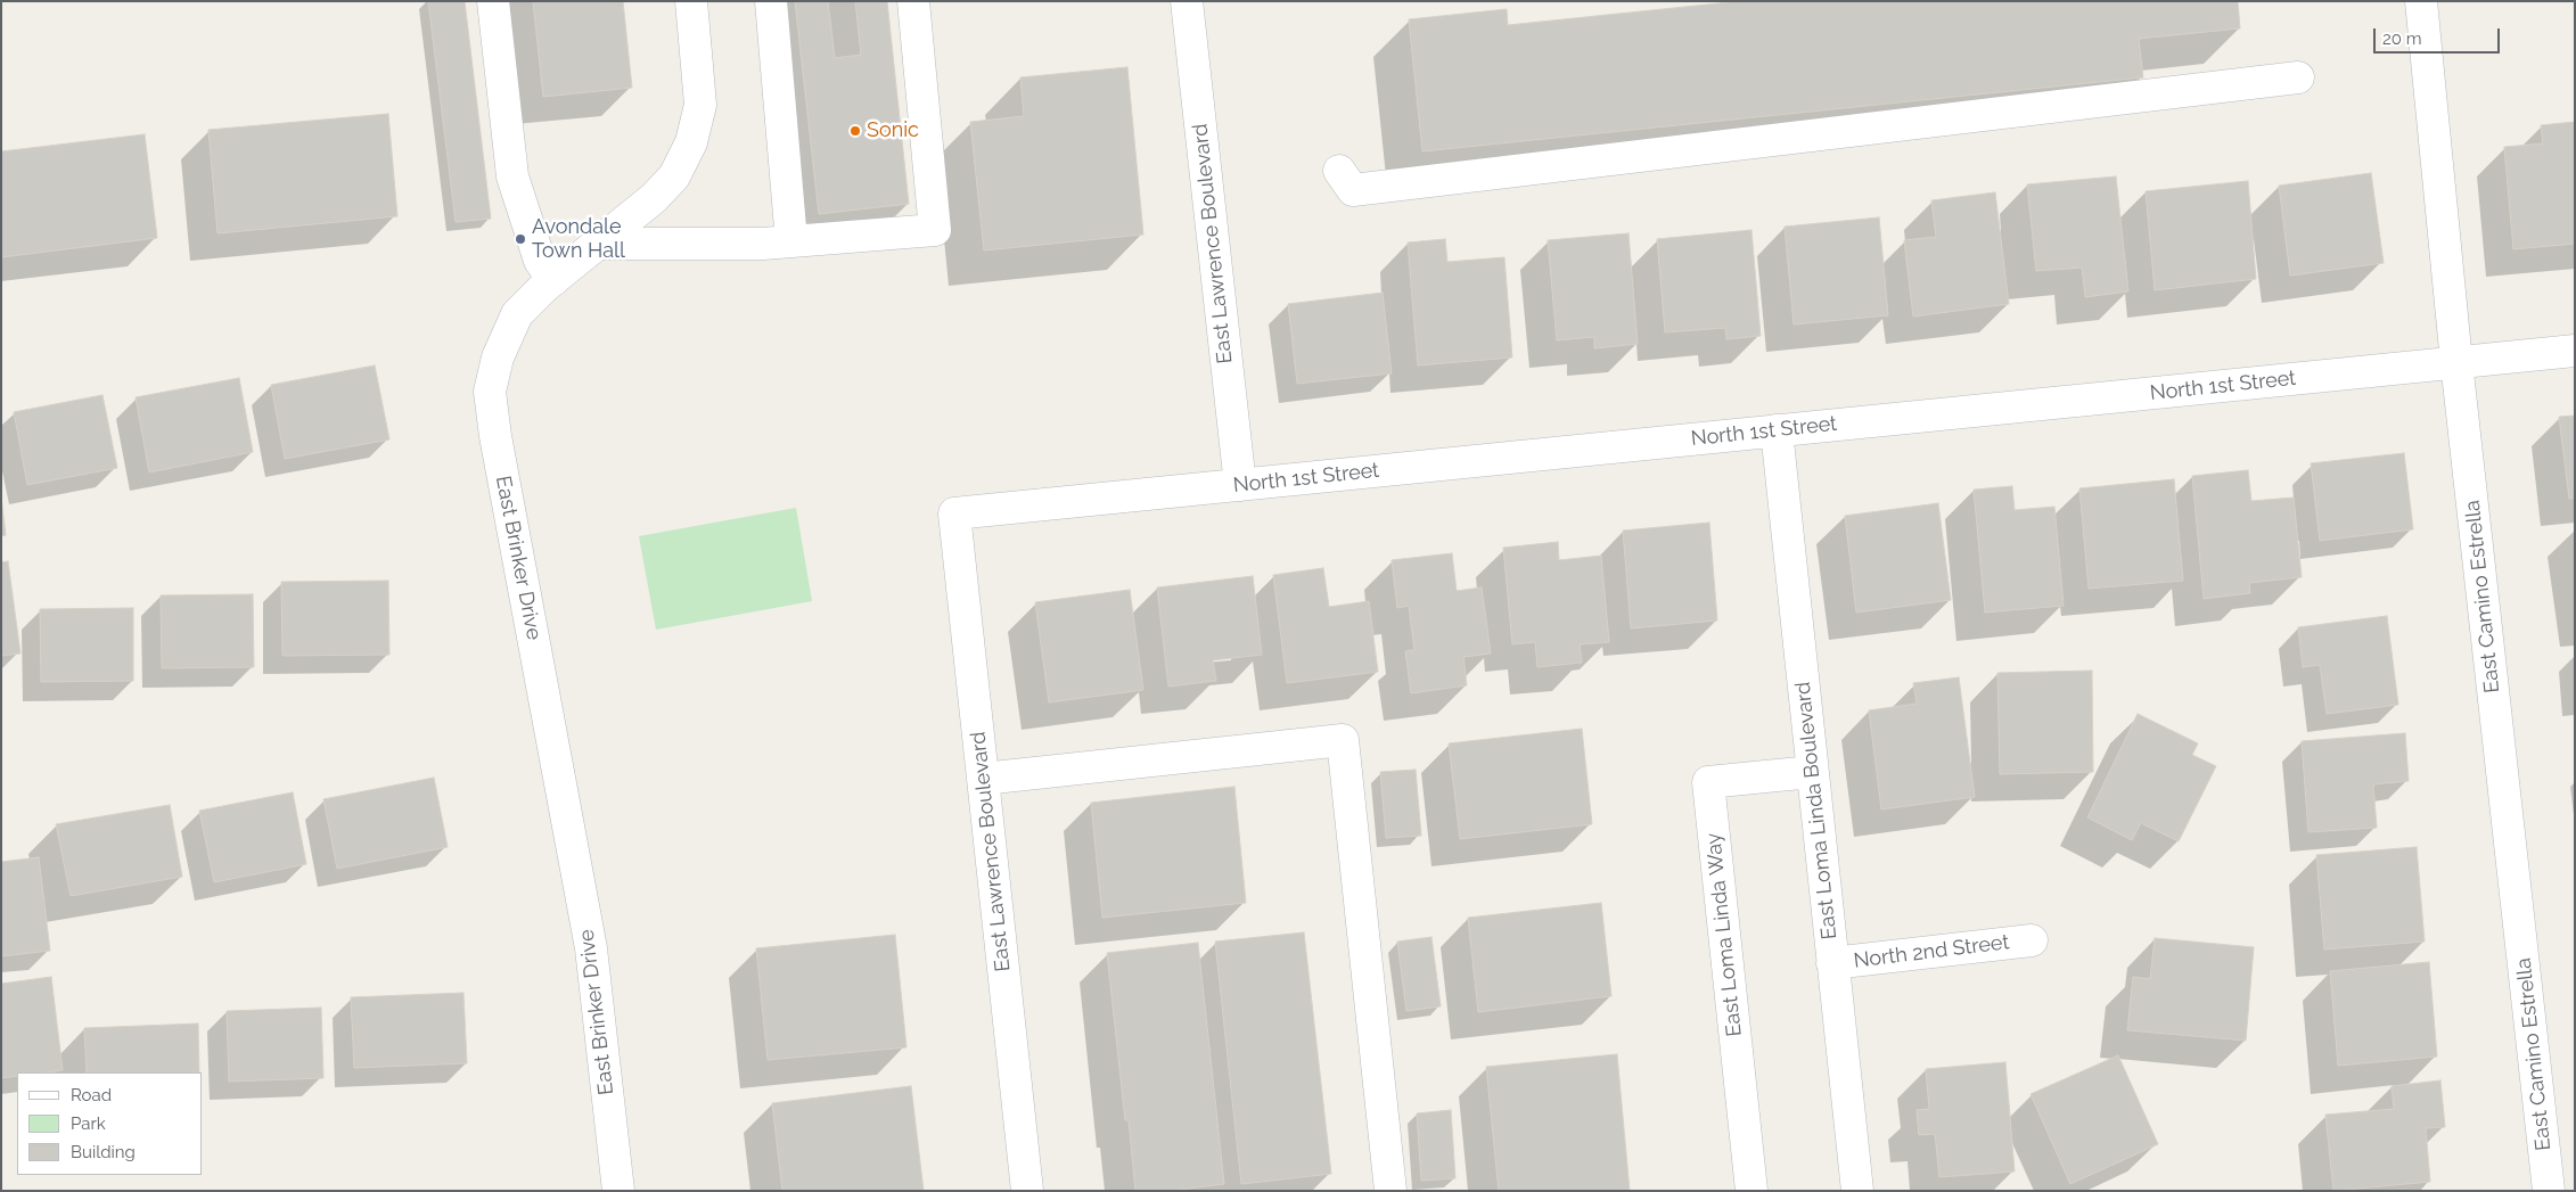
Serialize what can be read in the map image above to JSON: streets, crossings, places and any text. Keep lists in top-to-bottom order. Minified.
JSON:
{"streets":{"street":["East Lawrence Boulevard","North 1st Street","East Brinker Drive","East Camino Estrella","East Loma Linda Boulevard","East Loma Linda Way","North 2nd Street"]},"crossings":[["East Lawrence Boulevard","North 1st Street"],["North 1st Street","East Camino Estrella"],["North 1st Street","East Loma Linda Boulevard"],["East Loma Linda Boulevard","East Loma Linda Way"],["East Loma Linda Boulevard","North 2nd Street"]],"places":["Sonic","Avondale Town Hall"],"legend":["Road","Park","Building"],"scale_bar":"20 m"}
